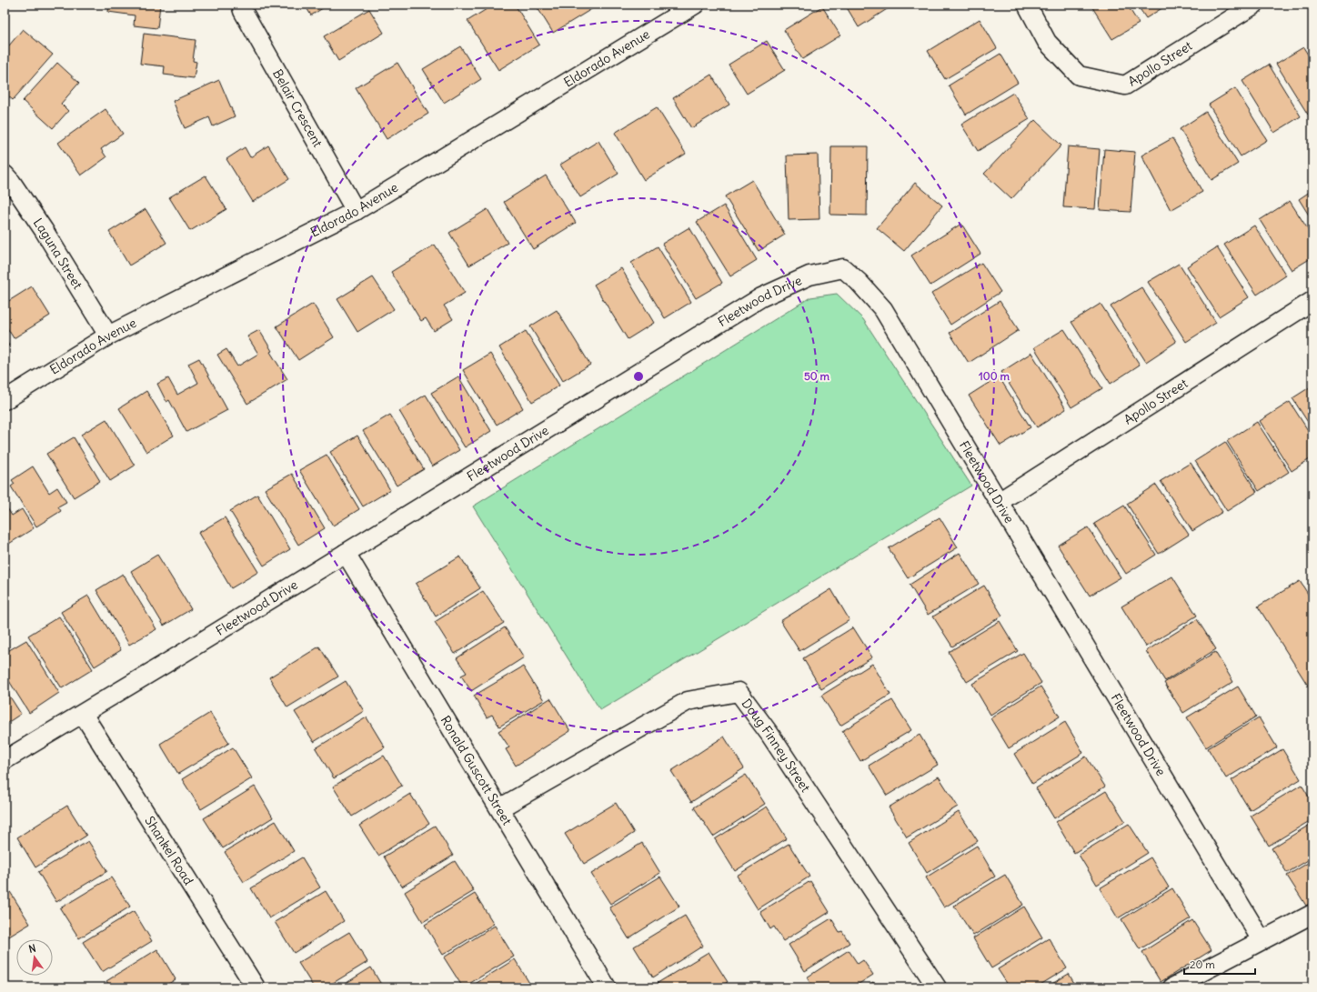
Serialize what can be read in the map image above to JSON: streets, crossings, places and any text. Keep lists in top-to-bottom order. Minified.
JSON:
{"streets":{"street":["Eldorado Avenue","Apollo Street","Belair Crescent","Laguna Street","Fleetwood Drive","Doug Finney Street","Ronald Guscott Street","Shankel Road"]},"crossings":[["Eldorado Avenue","Belair Crescent"],["Eldorado Avenue","Laguna Street"],["Apollo Street","Fleetwood Drive"],["Fleetwood Drive","Ronald Guscott Street"],["Fleetwood Drive","Shankel Road"],["Doug Finney Street","Ronald Guscott Street"]],"scale_bar":"20 m","north":"top","rings":["50 m","100 m"]}
